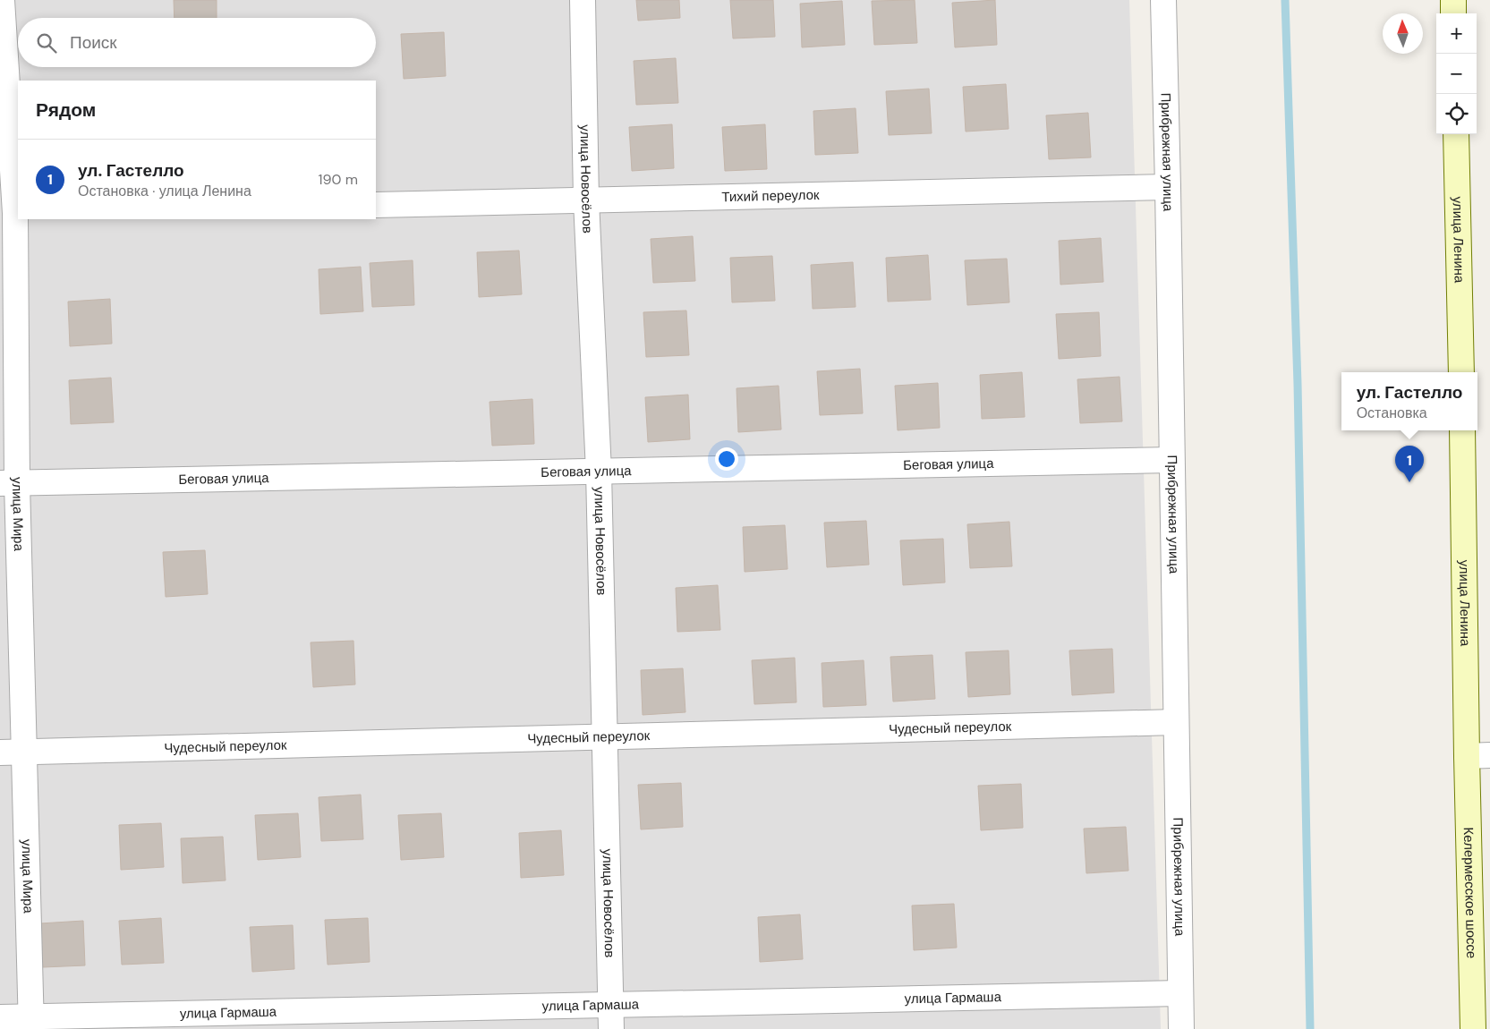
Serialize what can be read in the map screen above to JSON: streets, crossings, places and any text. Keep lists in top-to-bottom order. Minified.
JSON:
{"streets":{"main road":["улица Ленина","Келермесское шоссе"],"street":["Прибрежная улица","улица Новосёлов","Тихий переулок","Беговая улица","улица Мира","Чудесный переулок","улица Гармаша"]},"crossings":[["Прибрежная улица","Тихий переулок"],["Прибрежная улица","Беговая улица"],["Прибрежная улица","Чудесный переулок"],["Прибрежная улица","улица Гармаша"],["улица Новосёлов","Тихий переулок"],["улица Новосёлов","Беговая улица"],["улица Новосёлов","Чудесный переулок"],["улица Новосёлов","улица Гармаша"],["улица Ленина","Келермесское шоссе"],["Беговая улица","улица Мира"],["улица Мира","Чудесный переулок"],["улица Мира","улица Гармаша"]],"north":"top","page":{"map_buttons":["+","−"],"search":"Поиск","heading":"Рядом","list":[{"mark":"1","name":"ул. Гастелло","note":"Остановка · улица Ленина","value":"190 m"}],"popup":["ул. Гастелло","Остановка"],"pins":"1"}}
